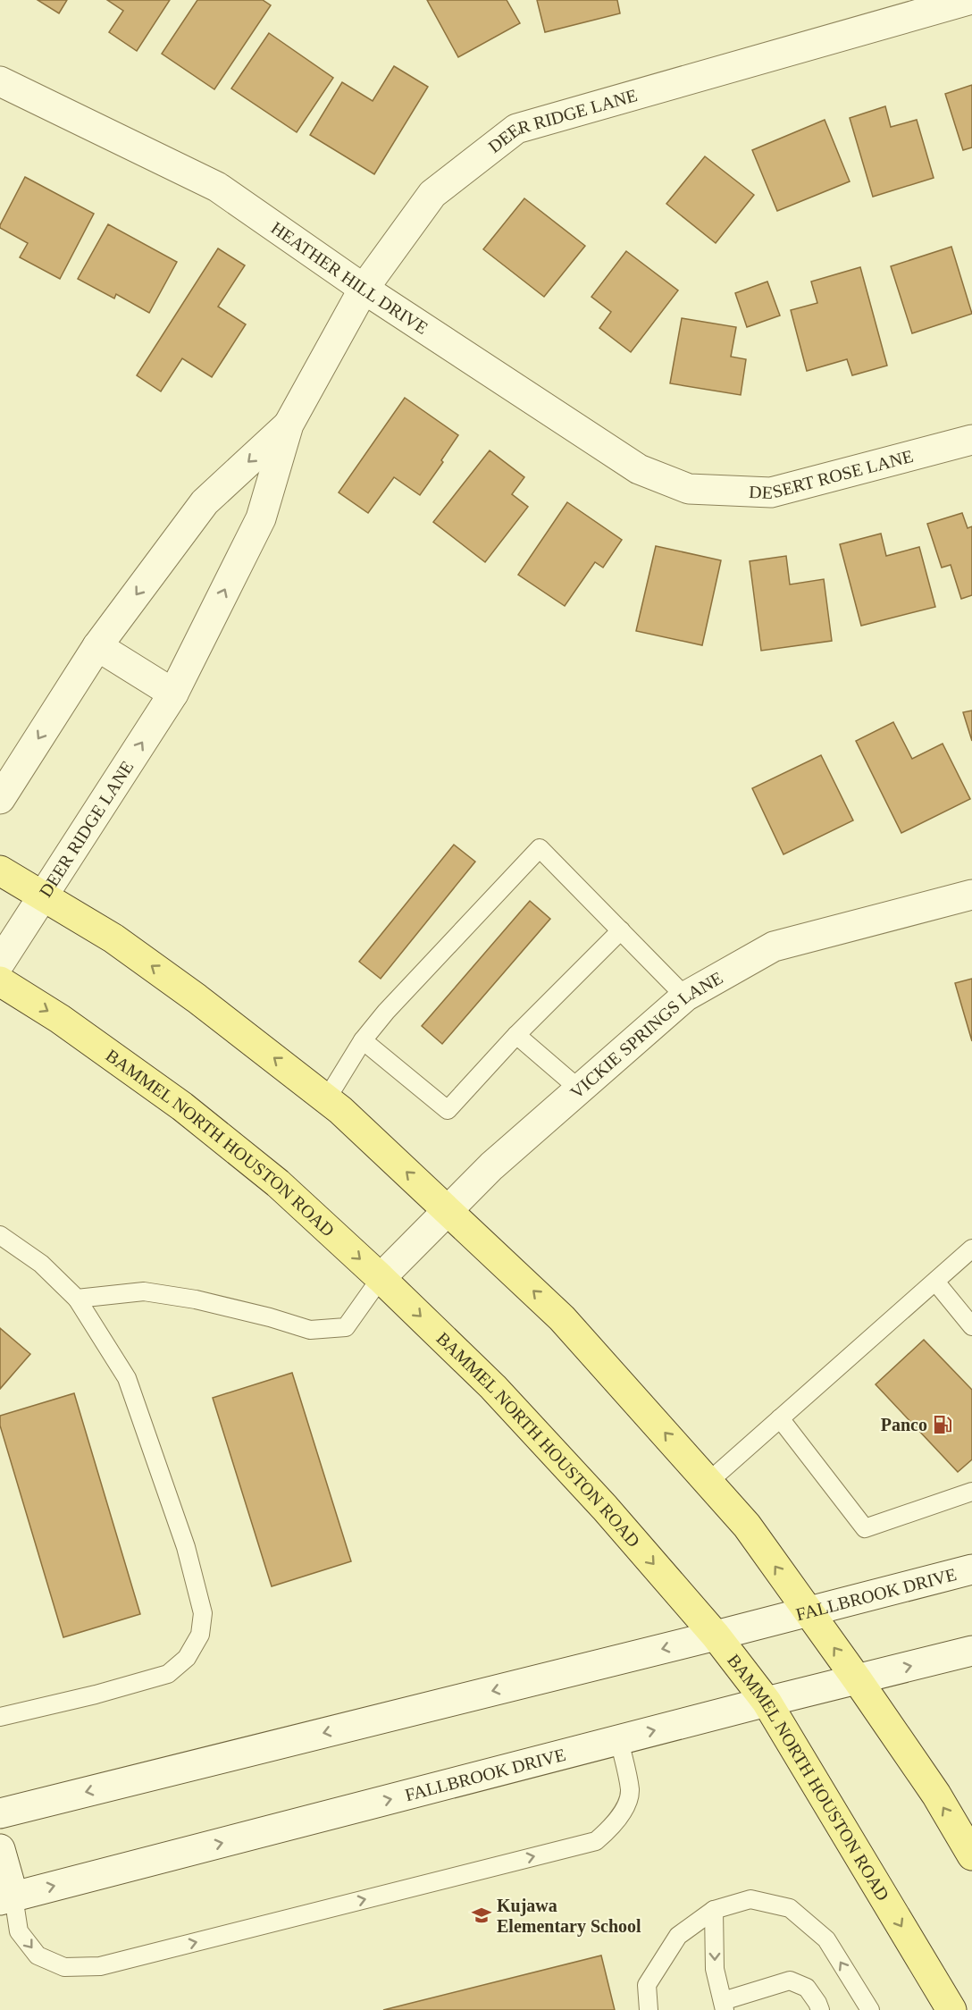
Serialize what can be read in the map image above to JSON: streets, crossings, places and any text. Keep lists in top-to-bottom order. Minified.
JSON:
{"streets":{"main road":["BAMMEL NORTH HOUSTON ROAD"],"street":["DEER RIDGE LANE","HEATHER HILL DRIVE","DESERT ROSE LANE","VICKIE SPRINGS LANE","FALLBROOK DRIVE"]},"crossings":[["DEER RIDGE LANE","HEATHER HILL DRIVE"],["HEATHER HILL DRIVE","DESERT ROSE LANE"],["VICKIE SPRINGS LANE","BAMMEL NORTH HOUSTON ROAD"],["BAMMEL NORTH HOUSTON ROAD","FALLBROOK DRIVE"]],"places":{"fuel station":["Panco"],"school or university":["Kujawa Elementary School"]}}
